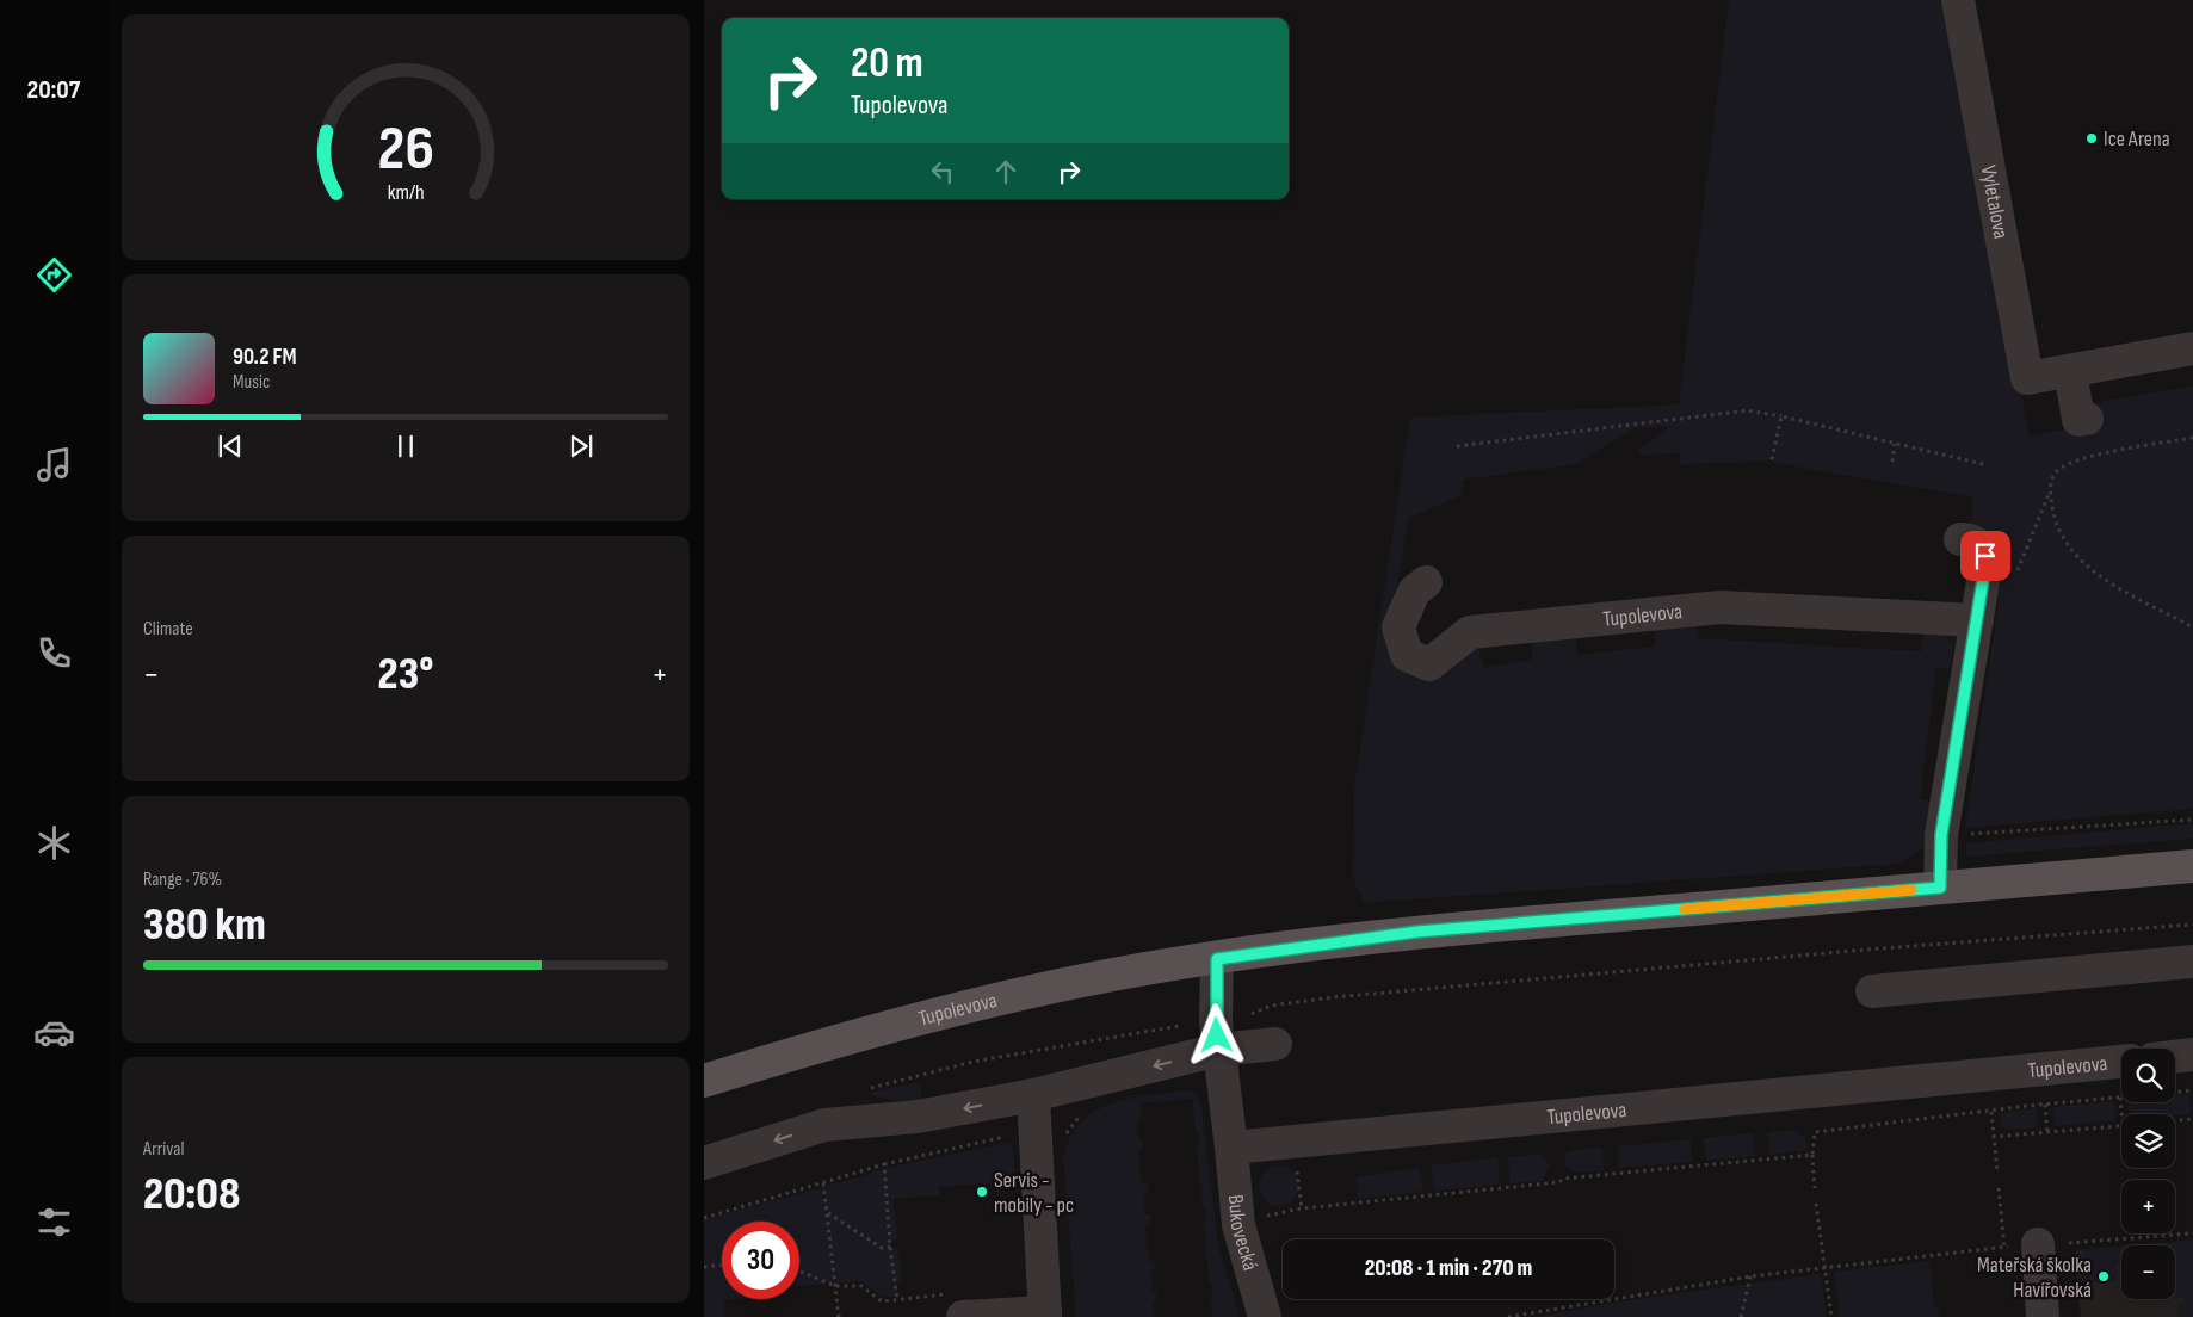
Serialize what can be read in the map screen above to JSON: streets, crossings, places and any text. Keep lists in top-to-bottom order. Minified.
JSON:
{"streets":{"main road":["Tupolevova"],"street":["Vyletalova","Bukovecká"]},"crossings":[["Tupolevova","Bukovecká"]],"places":["Ice Arena","Servis - mobily - pc","Mateřská školka Havířovská"],"page":{"tabs":"20:07","turn":["20 m","Tupolevova"],"song":["90.2 FM","Music"],"tile":["Climate",["Range · 76%","380 km"],["Arrival","20:08"]],"heat":["−","23°","+"],"map_buttons":["+","−"],"limit":"30","trip":"20:08 · 1 min · 270 m","gauge":["26","km/h"]}}
